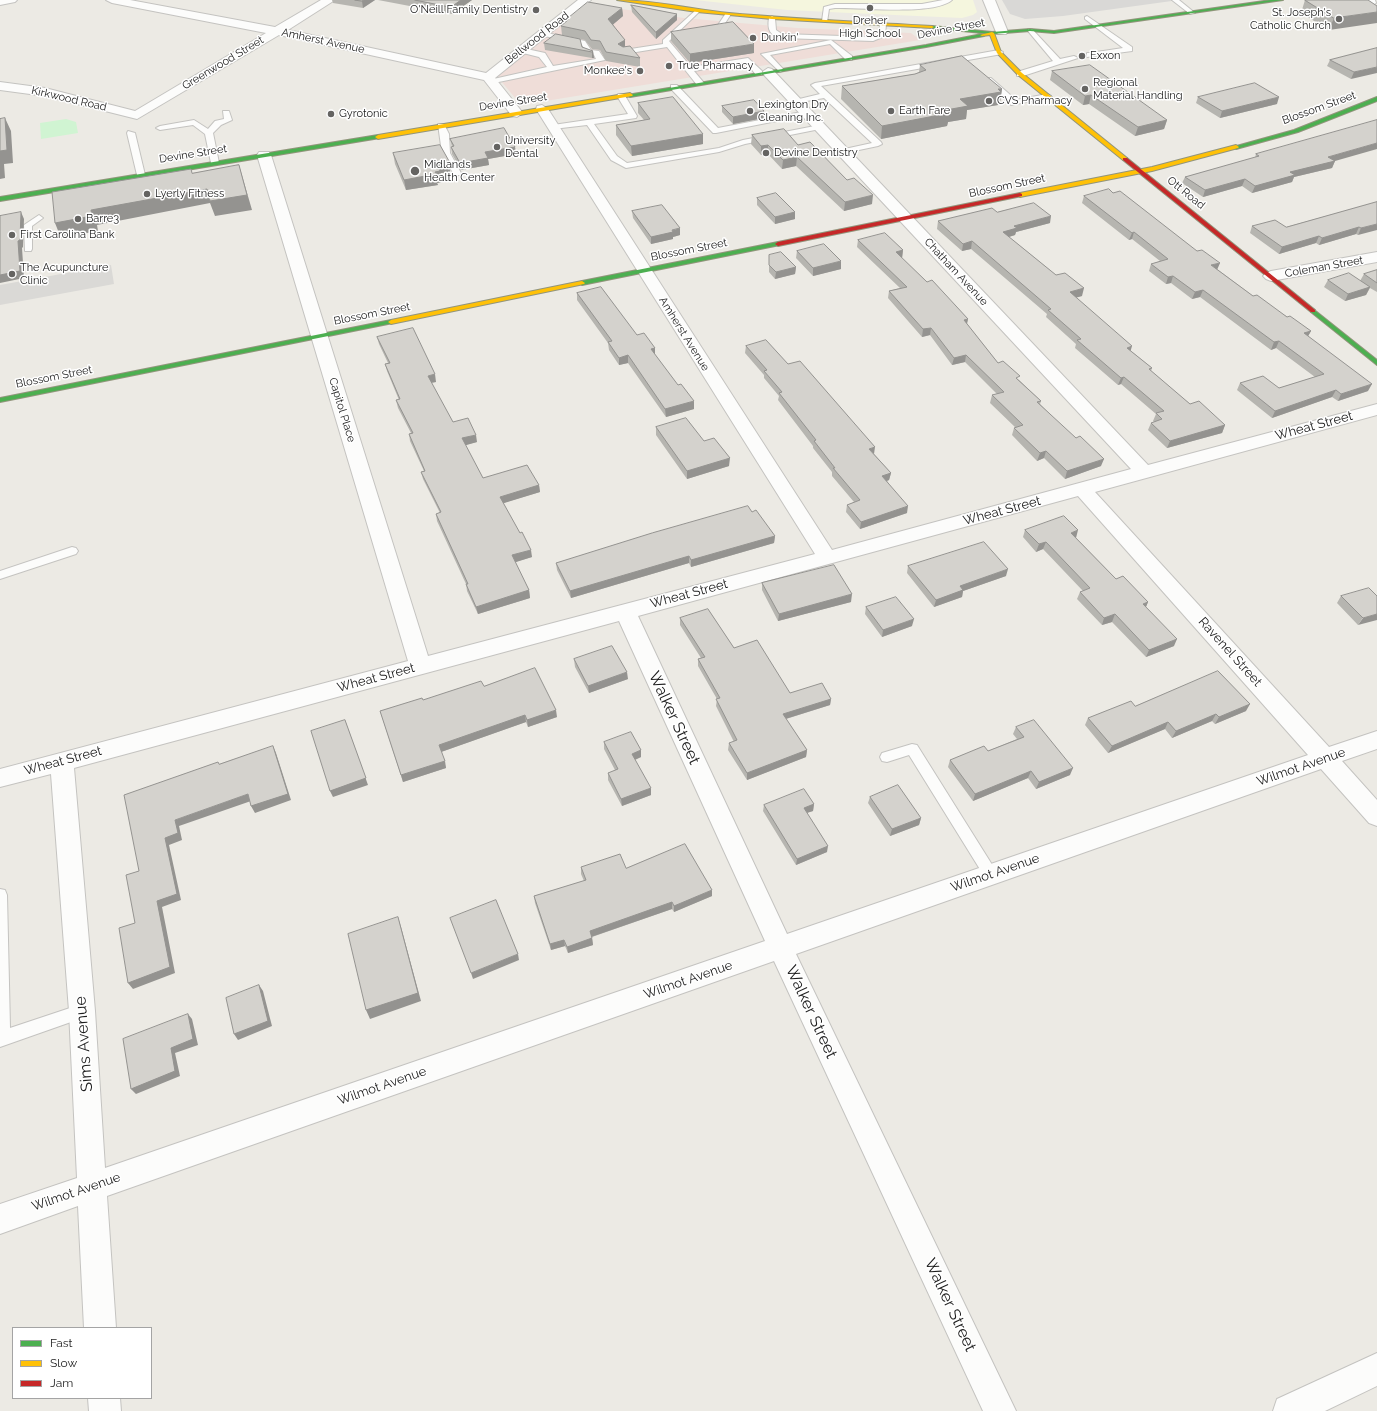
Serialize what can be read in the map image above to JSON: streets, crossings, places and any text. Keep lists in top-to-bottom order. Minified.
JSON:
{"streets":{"main road":["Devine Street","Blossom Street","Ott Road"],"street":["Bellwood Road","Amherst Avenue","Greenwood Street","Kirkwood Road","Coleman Street","Chatham Avenue","Capitol Place","Wheat Street","Ravenel Street","Walker Street","Wilmot Avenue","Sims Avenue"]},"crossings":[["Devine Street","Amherst Avenue"],["Devine Street","Ott Road"],["Devine Street","Chatham Avenue"],["Devine Street","Capitol Place"],["Bellwood Road","Amherst Avenue"],["Amherst Avenue","Greenwood Street"],["Amherst Avenue","Blossom Street"],["Amherst Avenue","Wheat Street"],["Greenwood Street","Kirkwood Road"],["Blossom Street","Ott Road"],["Blossom Street","Chatham Avenue"],["Blossom Street","Capitol Place"],["Ott Road","Coleman Street"],["Chatham Avenue","Wheat Street"],["Capitol Place","Wheat Street"],["Wheat Street","Ravenel Street"],["Wheat Street","Walker Street"],["Wheat Street","Sims Avenue"],["Ravenel Street","Wilmot Avenue"],["Walker Street","Wilmot Avenue"],["Wilmot Avenue","Sims Avenue"]],"places":["Dreher High School","O'Neill Family Dentistry","St. Joseph's Catholic Church","Dunkin'","Exxon","True Pharmacy","Monkee's","Regional Material Handling","CVS Pharmacy","Lexington Dry Cleaning Inc.","Earth Fare","Gyrotonic","University Dental","Devine Dentistry","Midlands Health Center","Lyerly Fitness","Barre3","First Carolina Bank","The Acupuncture Clinic"],"legend":["Fast","Slow","Jam"]}
